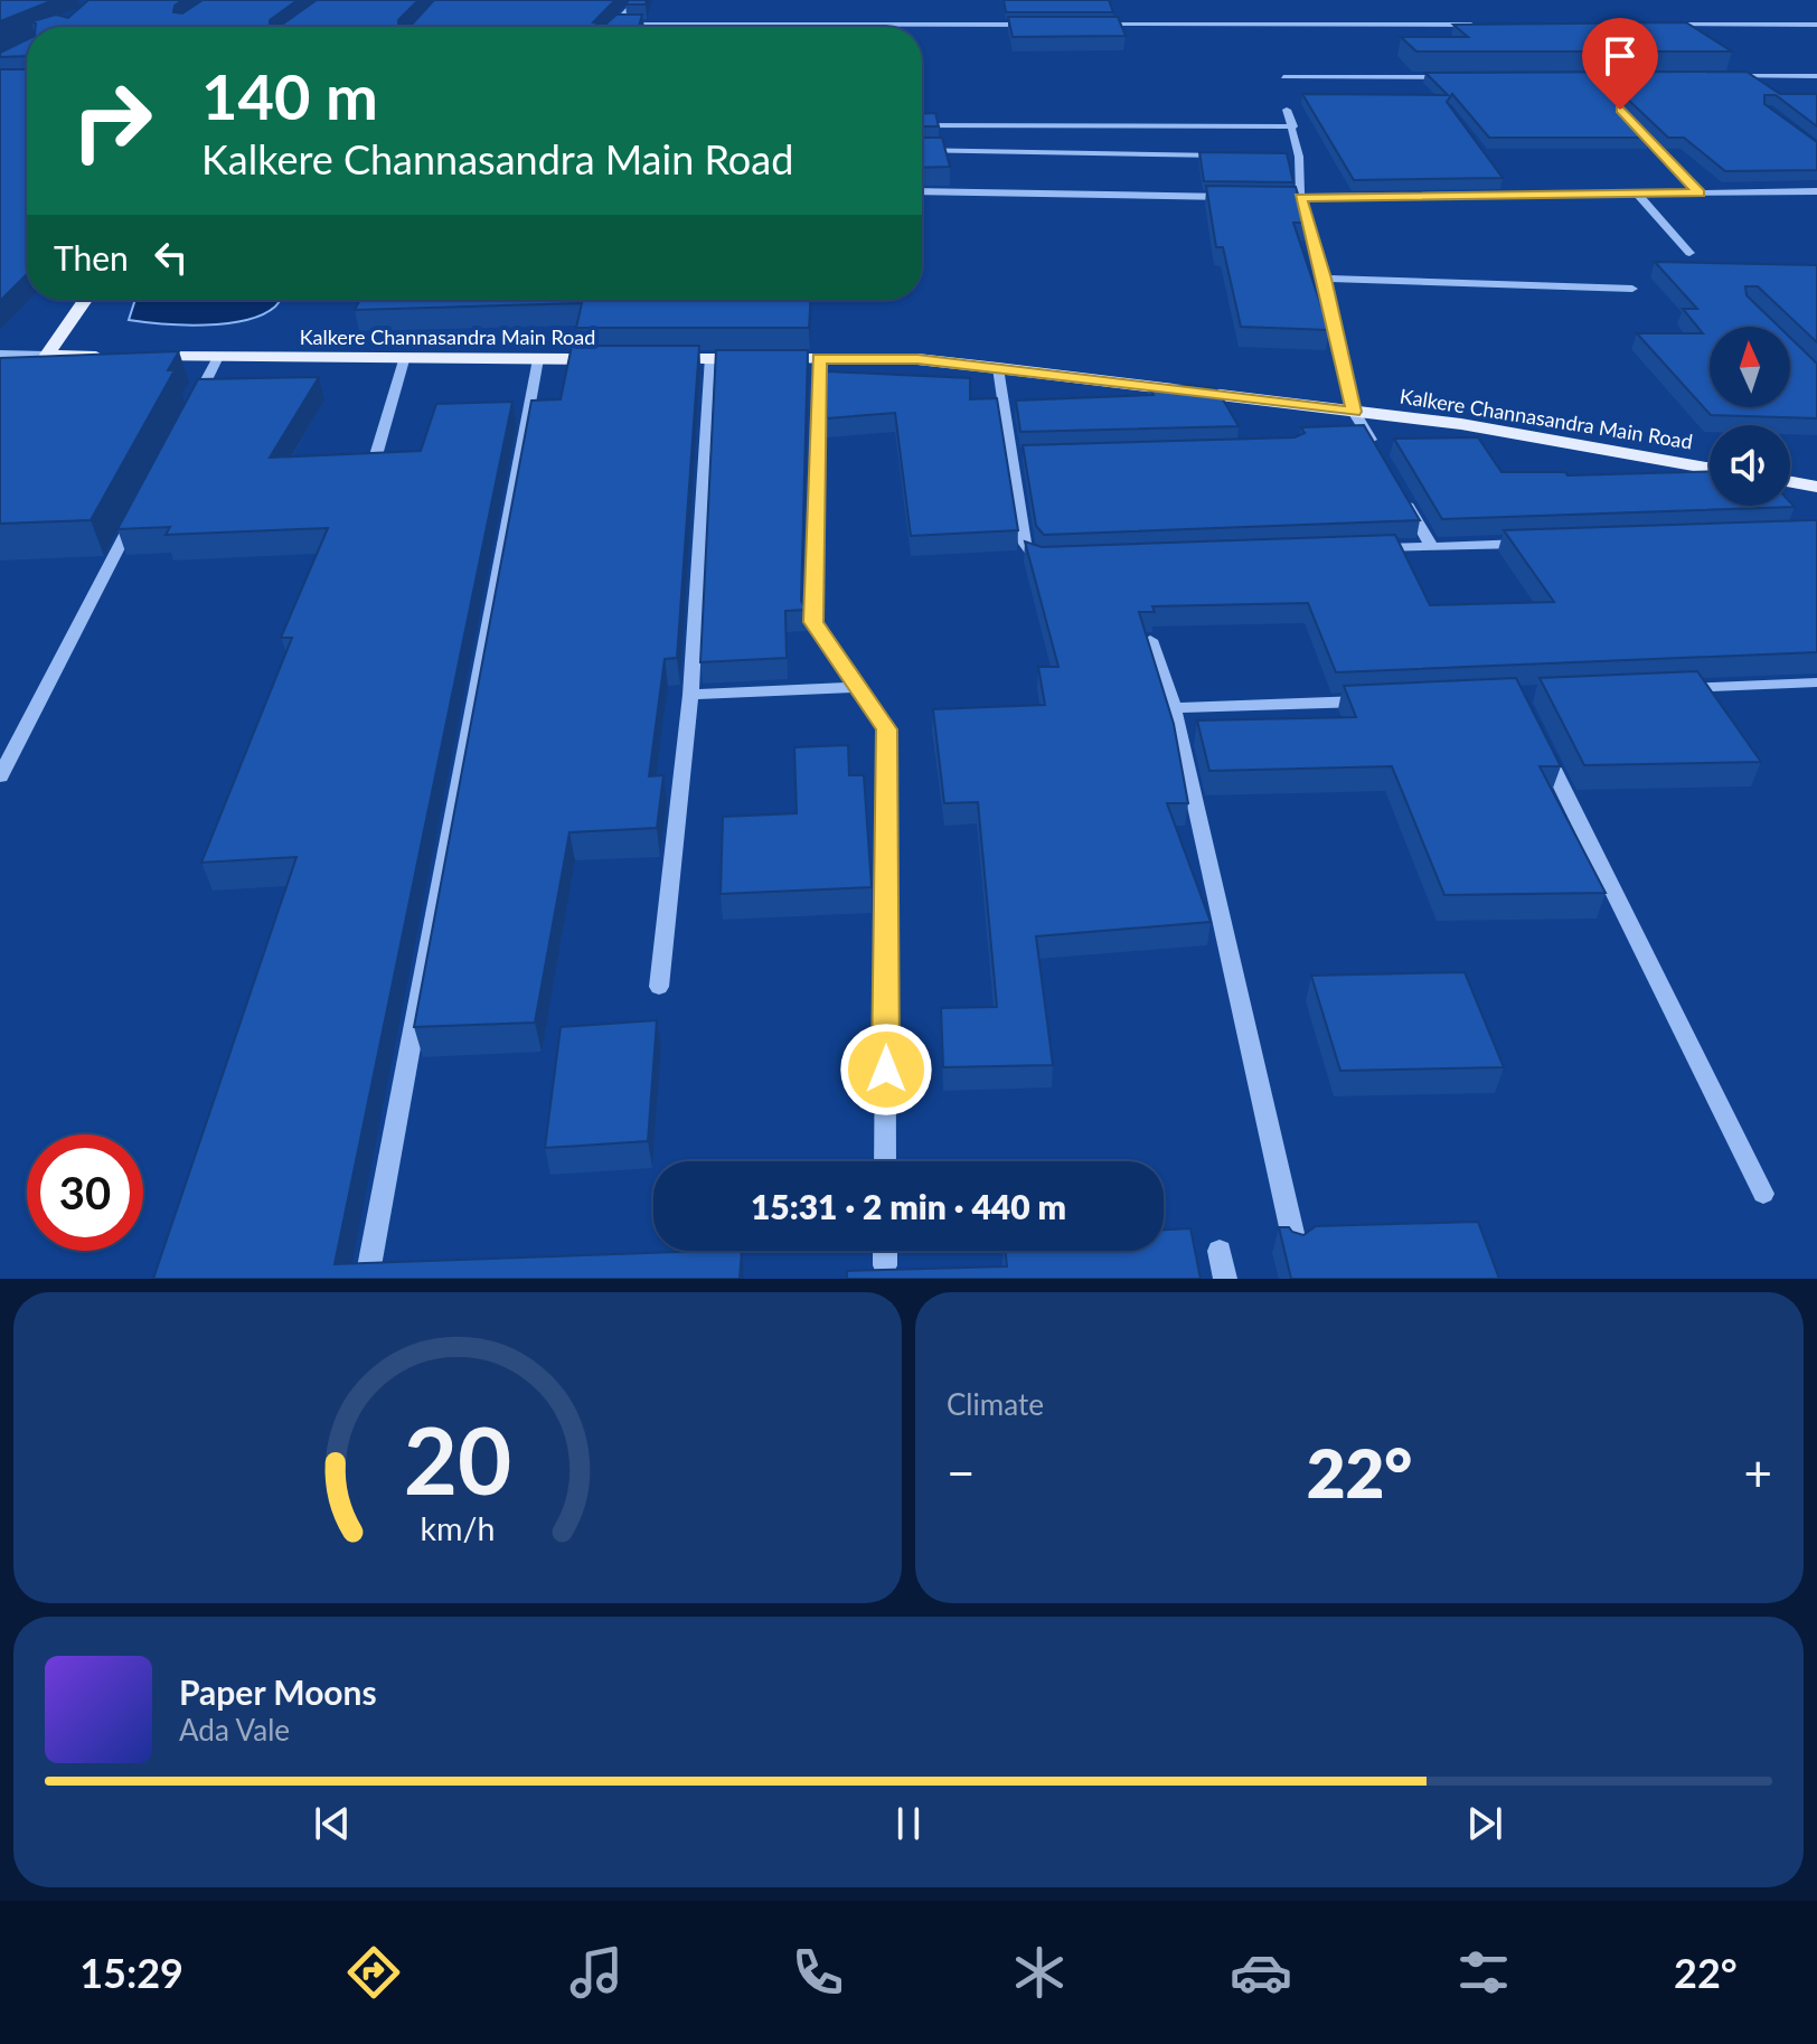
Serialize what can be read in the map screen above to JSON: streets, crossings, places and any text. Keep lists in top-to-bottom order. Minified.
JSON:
{"streets":{"main road":["Kalkere Channasandra Main Road"]},"north":"top","page":{"turn":["140 m","Kalkere Channasandra Main Road"],"then":"Then","limit":"30","trip":"15:31 · 2 min · 440 m","tile":"Climate","heat":["−","22°","+"],"song":["Paper Moons","Ada Vale"],"tabs":["15:29","22°"],"gauge":["20","km/h"]}}
